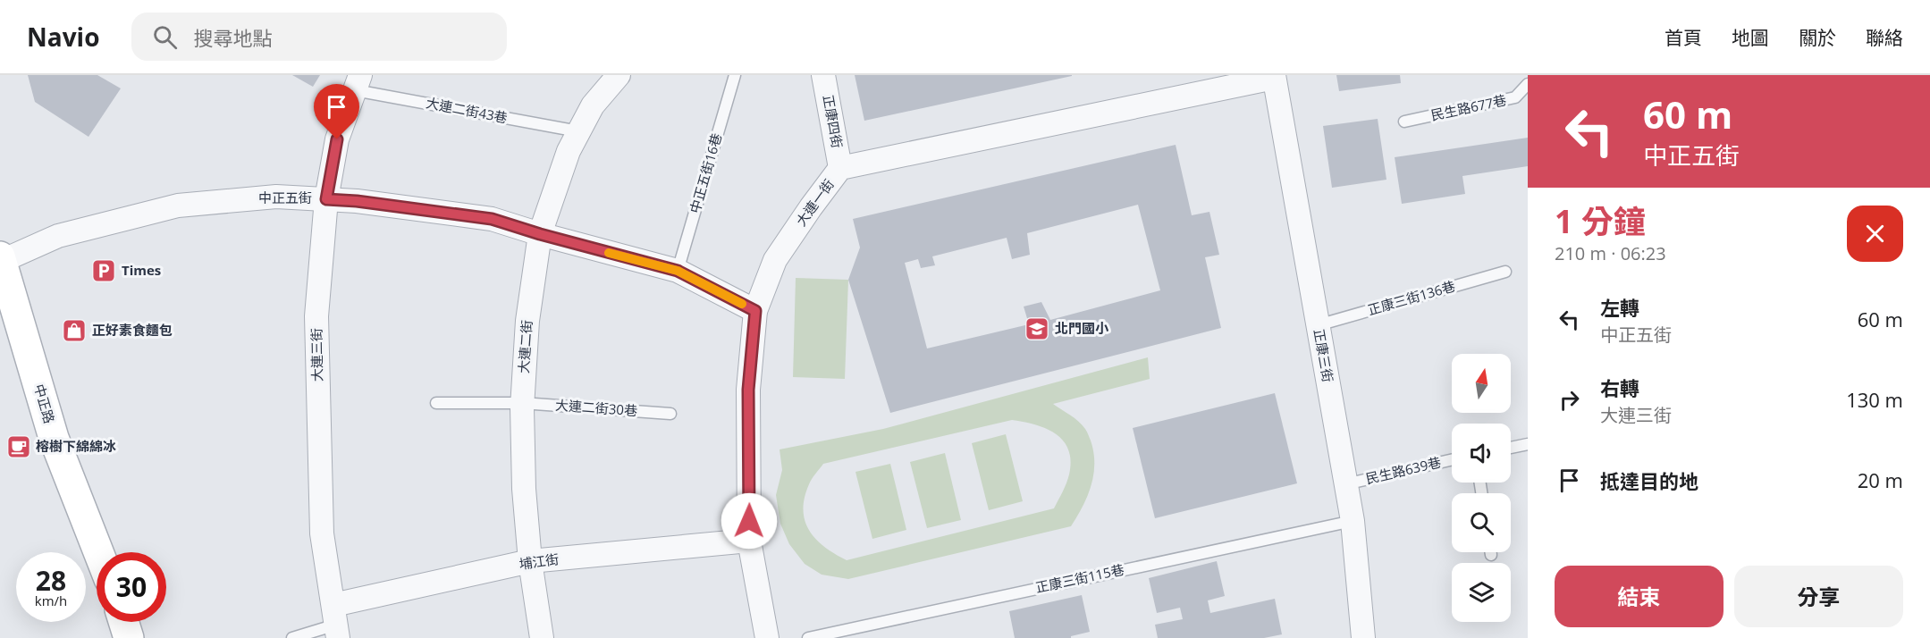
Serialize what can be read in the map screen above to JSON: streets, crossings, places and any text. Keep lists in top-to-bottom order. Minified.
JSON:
{"streets":{"street":["正康四街","中正五街","大連一街","大連二街","大連三街","正康三街","中正路","埔江街"],"lane":["民生路677巷","大連二街43巷","中正五街16巷","正康三街136巷","大連二街30巷","民生路639巷","正康三街115巷"]},"crossings":[["大連二街43巷","大連二街"],["大連二街43巷","大連三街"],["正康四街","大連一街"],["中正五街16巷","中正五街"],["中正五街","大連一街"],["中正五街","大連二街"],["中正五街","大連三街"],["中正五街","中正路"],["大連一街","正康三街"],["大連一街","埔江街"],["正康三街136巷","正康三街"],["大連二街","大連二街30巷"],["大連二街","埔江街"],["大連三街","埔江街"],["正康三街","民生路639巷"],["正康三街","正康三街115巷"]],"places":{"parking":["Times"],"school or university":["北門國小"],"shop":["正好素食麵包"],"cafe":["榕樹下綿綿冰"]},"north":"top","page":{"header":"Navio","search":"搜尋地點","nav":["首頁","地圖","關於","聯絡"],"turn":["60 m","中正五街"],"heading":["1 分鐘","210 m · 06:23"],"list":[{"name":"左轉","note":"中正五街","value":"60 m"},{"name":"右轉","note":"大連三街","value":"130 m"},{"name":"抵達目的地","value":"20 m"}],"speed":"28 km/h","limit":"30","buttons":["結束","分享"]}}
